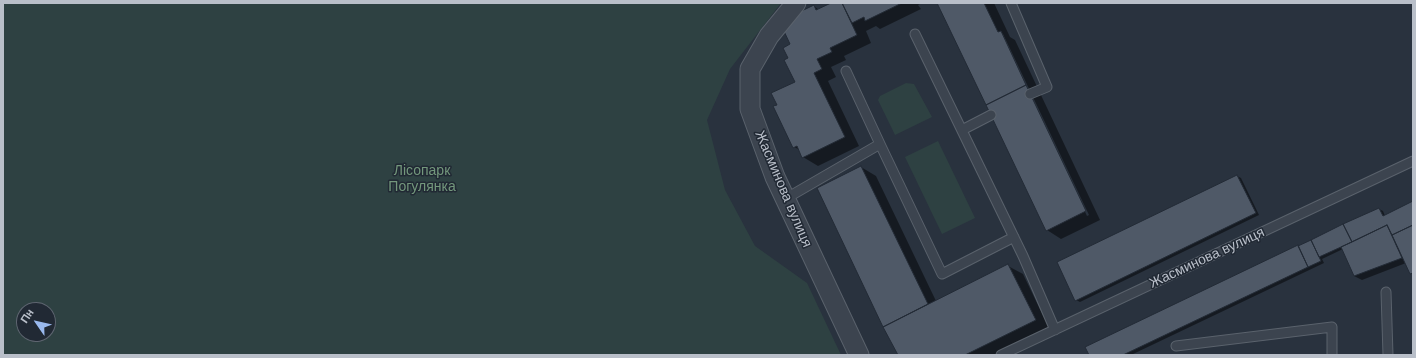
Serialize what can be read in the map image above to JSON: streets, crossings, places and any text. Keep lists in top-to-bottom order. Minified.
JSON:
{"streets":{"street":["Жасминова вулиця"]},"parks":["Лісопарк Погулянка"],"north":"top left"}
